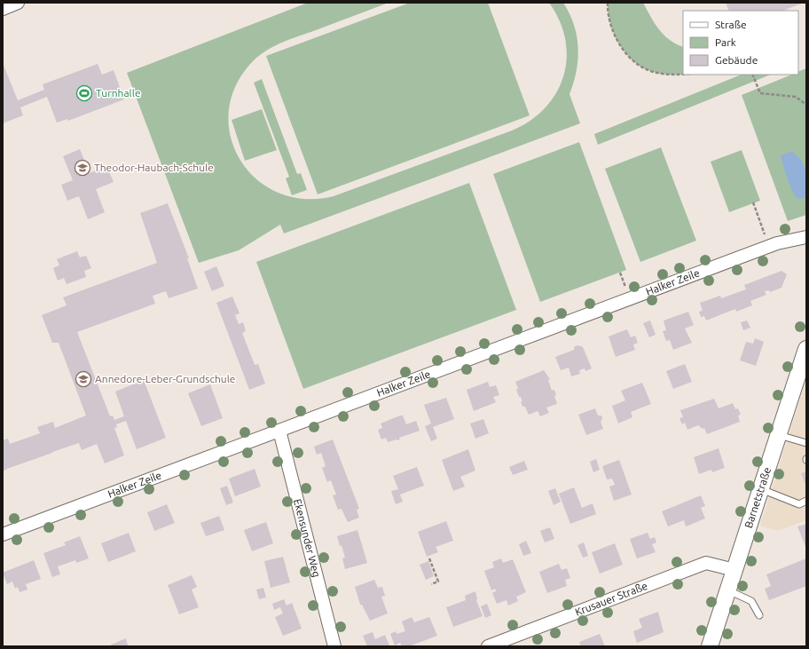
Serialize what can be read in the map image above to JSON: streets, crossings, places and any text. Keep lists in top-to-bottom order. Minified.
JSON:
{"streets":{"street":["Halker Zeile","Barnetstraße","Ekensunder Weg","Krusauer Straße"]},"crossings":[["Halker Zeile","Ekensunder Weg"],["Barnetstraße","Krusauer Straße"]],"places":{"sports":["Turnhalle"],"school or university":["Theodor-Haubach-Schule","Annedore-Leber-Grundschule"]},"legend":["Straße","Park","Gebäude"]}
